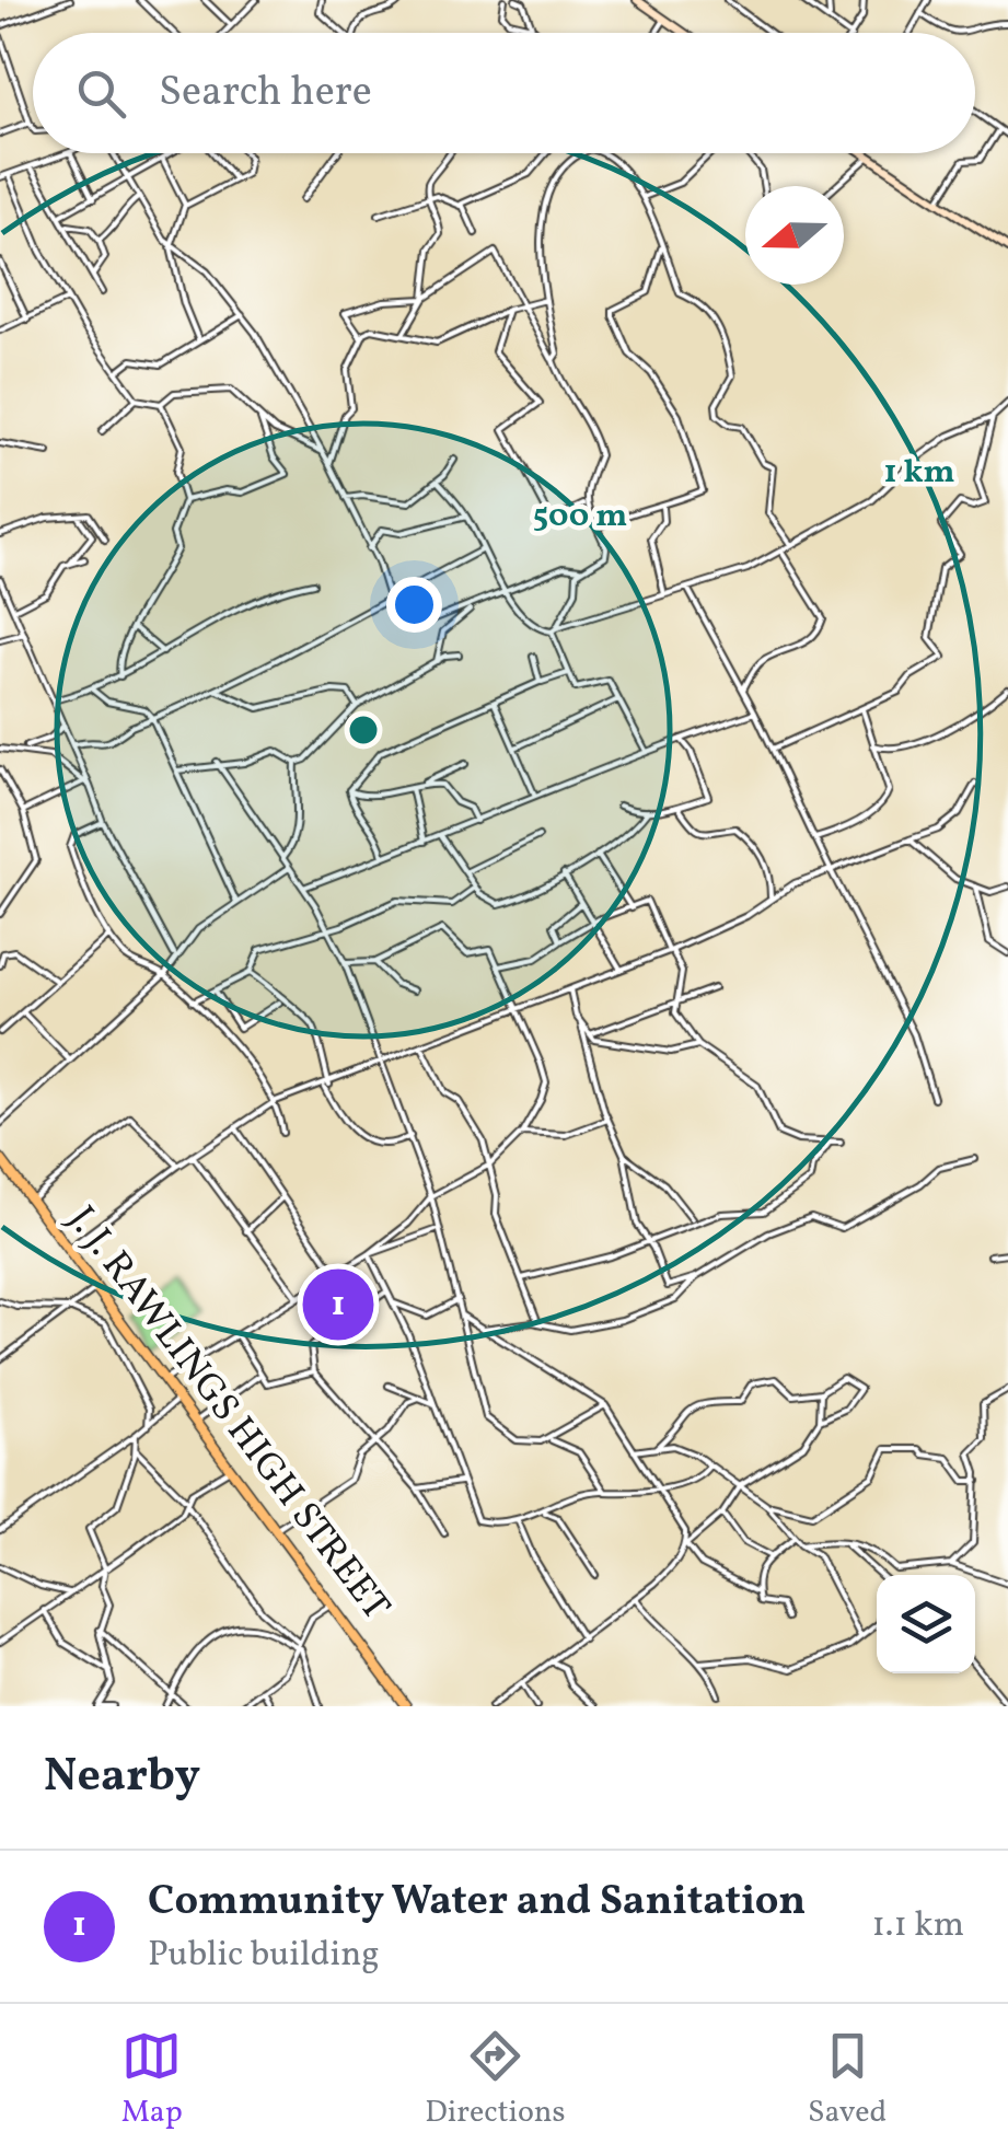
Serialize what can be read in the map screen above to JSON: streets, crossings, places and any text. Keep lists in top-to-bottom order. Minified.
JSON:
{"streets":{"main road":["J. J. RAWLINGS HIGH STREET"]},"north":"left","page":{"search":"Search here","pins":"1","heading":"Nearby","list":[{"mark":"1","name":"Community Water and Sanitation","note":"Public building","value":"1.1 km"}],"nav":["Map","Directions","Saved"]},"rings":["1 km","500 m"]}
